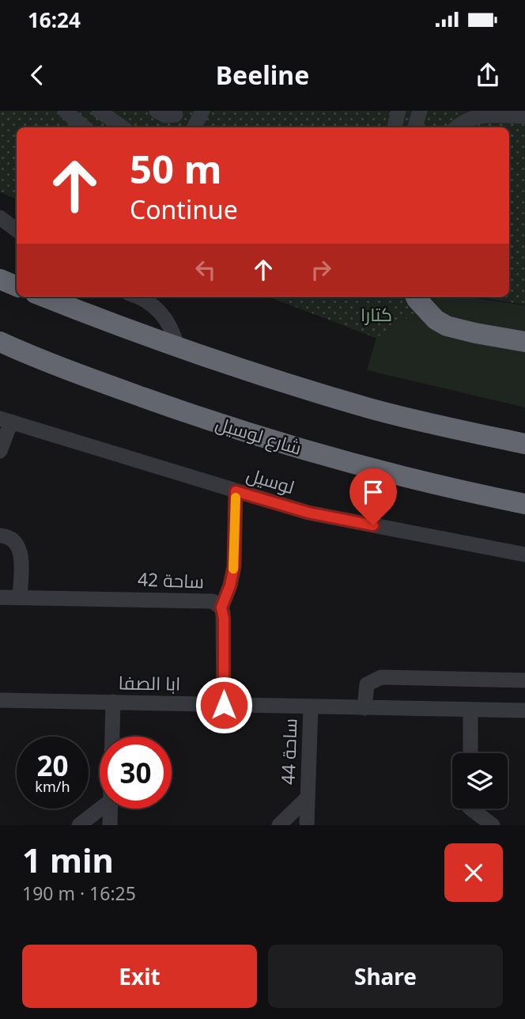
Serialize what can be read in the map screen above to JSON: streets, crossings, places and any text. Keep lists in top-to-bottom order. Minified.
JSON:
{"streets":{"highway":["شارع لوسيل"],"street":["لوسيل","ساحة 42","ابا الصفا","ساحة 44"]},"crossings":[["ساحة 42","ابا الصفا"],["ابا الصفا","ساحة 44"]],"parks":["كتارا"],"page":{"status":"16:24","header":"Beeline","turn":["50 m","Continue"],"speed":"20 km/h","limit":"30","heading":["1 min","190 m · 16:25"],"buttons":["Exit","Share"]}}
